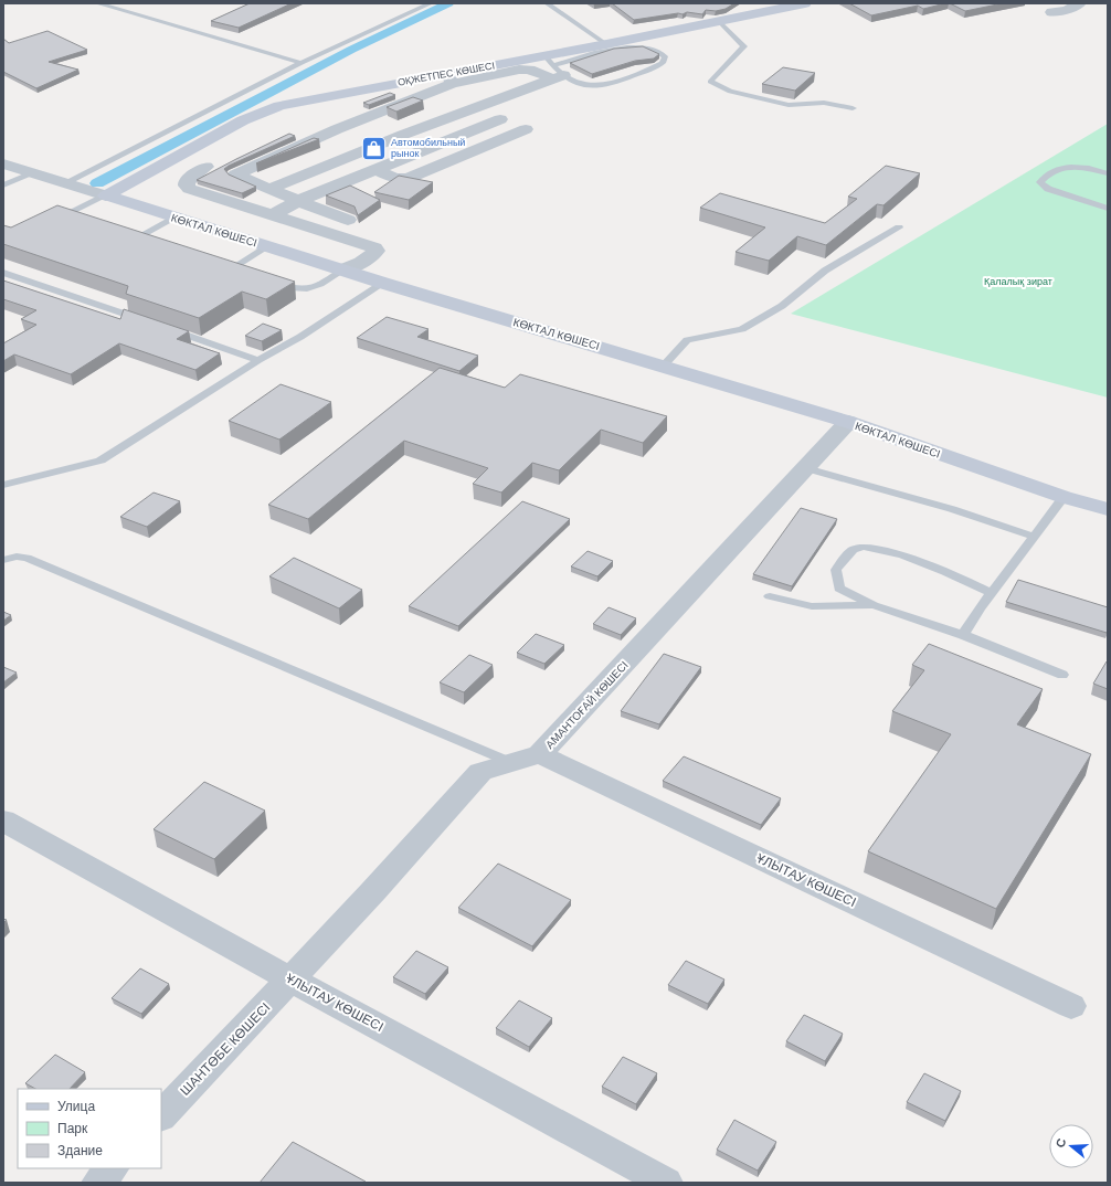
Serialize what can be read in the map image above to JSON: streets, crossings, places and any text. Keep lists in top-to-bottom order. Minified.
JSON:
{"streets":{"street":["ОҚЖЕТПЕС КӨШЕСІ","КӨКТАЛ КӨШЕСІ","АМАНТОҒАЙ КӨШЕСІ","ҰЛЫТАУ КӨШЕСІ","ШАНТӨБЕ КӨШЕСІ"]},"crossings":[["ОҚЖЕТПЕС КӨШЕСІ","КӨКТАЛ КӨШЕСІ"],["КӨКТАЛ КӨШЕСІ","АМАНТОҒАЙ КӨШЕСІ"],["АМАНТОҒАЙ КӨШЕСІ","ҰЛЫТАУ КӨШЕСІ"],["АМАНТОҒАЙ КӨШЕСІ","ШАНТӨБЕ КӨШЕСІ"],["ҰЛЫТАУ КӨШЕСІ","ШАНТӨБЕ КӨШЕСІ"]],"parks":["Қалалық зират"],"places":{"shop":["Автомобильный рынок"]},"legend":["Улица","Парк","Здание"],"north":"left"}
